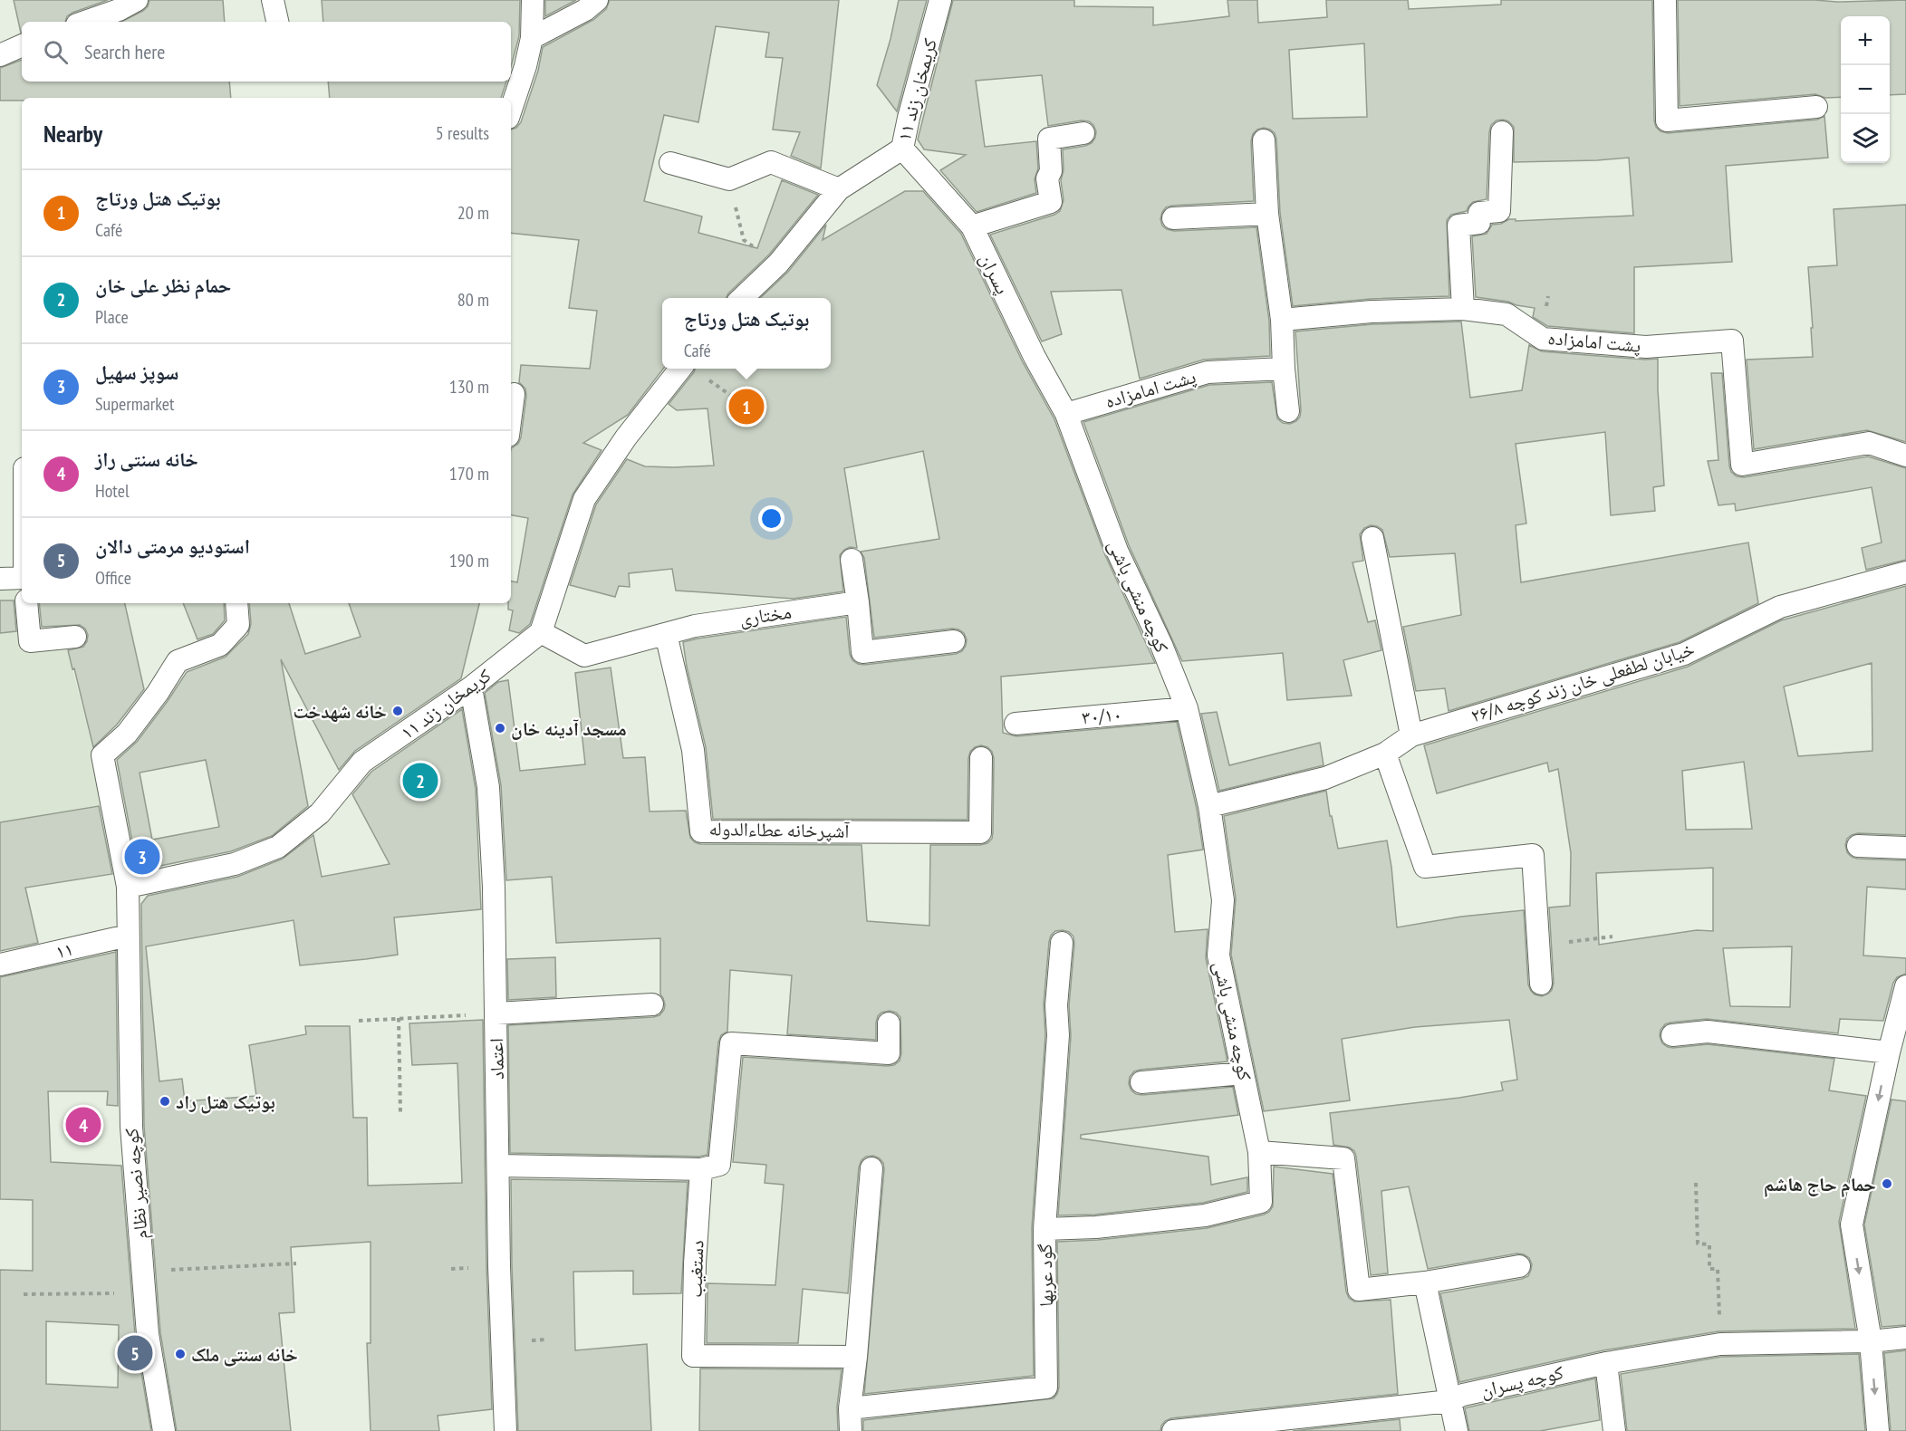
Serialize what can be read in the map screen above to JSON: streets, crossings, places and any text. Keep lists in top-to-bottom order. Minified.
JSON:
{"streets":{"lane":["کریمخان زند ۱۱","پسران","پشت امامزاده","کوچه منشی باشی","مختاری","خیابان لطفعلی خان زند کوچه ۲۶/۸","۳۰/۱۰","آشپرخانه عطاءالدوله","۱۱","اعتماد","کوچه نصیر نظام","دستغیب","گود عربها","کوچه پسران"]},"crossings":[["کریمخان زند ۱۱","پسران"],["کریمخان زند ۱۱","مختاری"],["کریمخان زند ۱۱","اعتماد"],["پسران","پشت امامزاده"],["پسران","کوچه منشی باشی"],["پشت امامزاده","کوچه منشی باشی"],["کوچه منشی باشی","خیابان لطفعلی خان زند کوچه ۲۶/۸"],["کوچه منشی باشی","۳۰/۱۰"],["کوچه منشی باشی","گود عربها"],["مختاری","آشپرخانه عطاءالدوله"],["۱۱","کوچه نصیر نظام"]],"places":["خانه شهدخت","مسجد آدینه خان","بوتیک هتل راد","حمام حاج هاشم","خانه سنتی ملک"],"page":{"map_buttons":["+","−"],"search":"Search here","heading":["Nearby","5 results"],"list":[{"mark":"1","name":"بوتیک هتل ورتاج","note":"Café","value":"20 m"},{"mark":"2","name":"حمام نظر علی خان","note":"Place","value":"80 m"},{"mark":"3","name":"سوپز سهیل","note":"Supermarket","value":"130 m"},{"mark":"4","name":"خانه سنتی راز","note":"Hotel","value":"170 m"},{"mark":"5","name":"استودیو مرمتی دالان","note":"Office","value":"190 m"}],"popup":["بوتیک هتل ورتاج","Café"],"pins":["1","2","3","4","5"]}}
